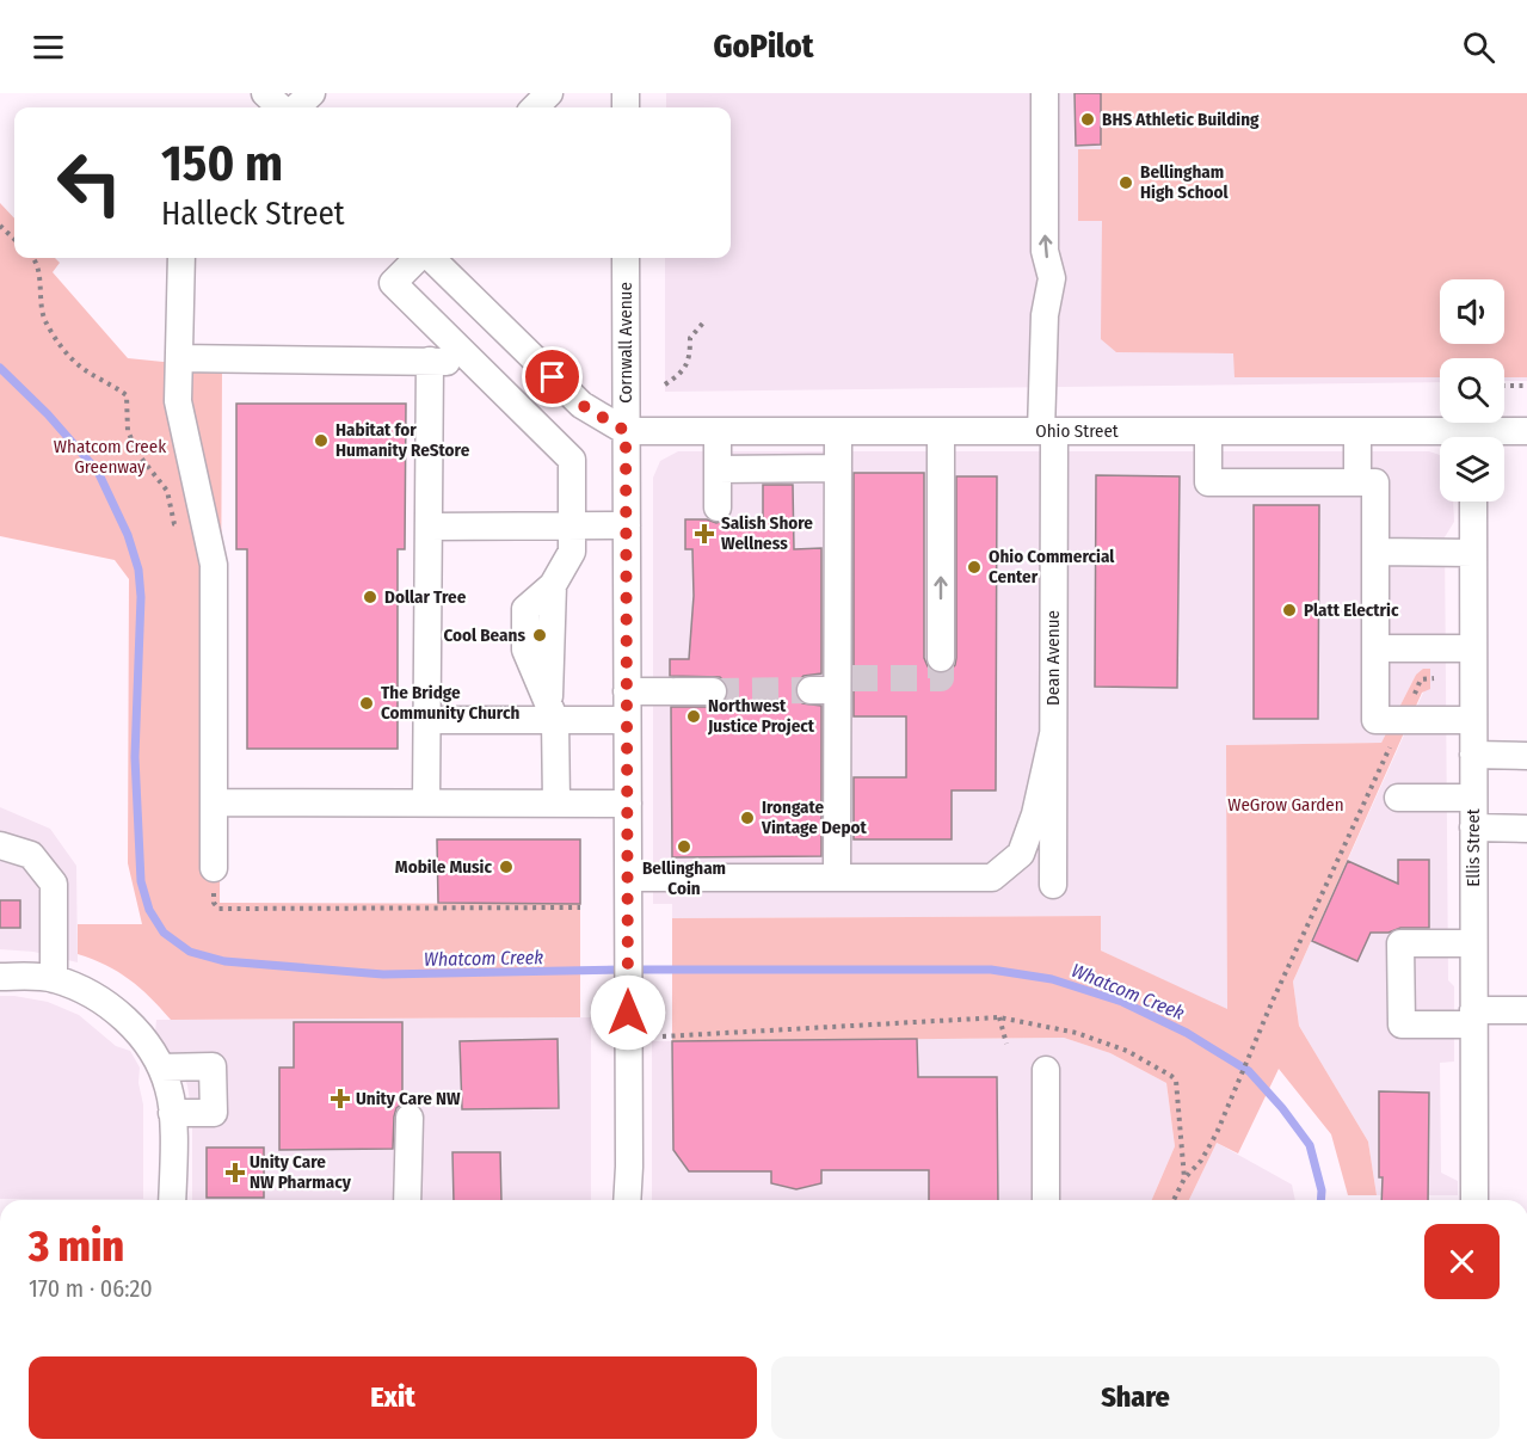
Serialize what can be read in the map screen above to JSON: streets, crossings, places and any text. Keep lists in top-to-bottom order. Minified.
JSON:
{"streets":{"street":["Cornwall Avenue","Ohio Street","Dean Avenue","Ellis Street"]},"crossings":[["Cornwall Avenue","Ohio Street"],["Ohio Street","Dean Avenue"]],"one_way":["Dean Avenue"],"water":["Whatcom Creek"],"parks":["Whatcom Creek Greenway","WeGrow Garden"],"places":{"other":["BHS Athletic Building","Bellingham High School","Habitat for Humanity ReStore","Ohio Commercial Center","Dollar Tree","Platt Electric","Cool Beans","The Bridge Community Church","Northwest Justice Project","Irongate Vintage Depot","Bellingham Coin","Mobile Music"],"health":["Salish Shore Wellness","Unity Care NW","Unity Care NW Pharmacy"]},"page":{"header":"GoPilot","turn":["150 m","Halleck Street"],"heading":["3 min","170 m · 06:20"],"buttons":["Exit","Share"]}}
